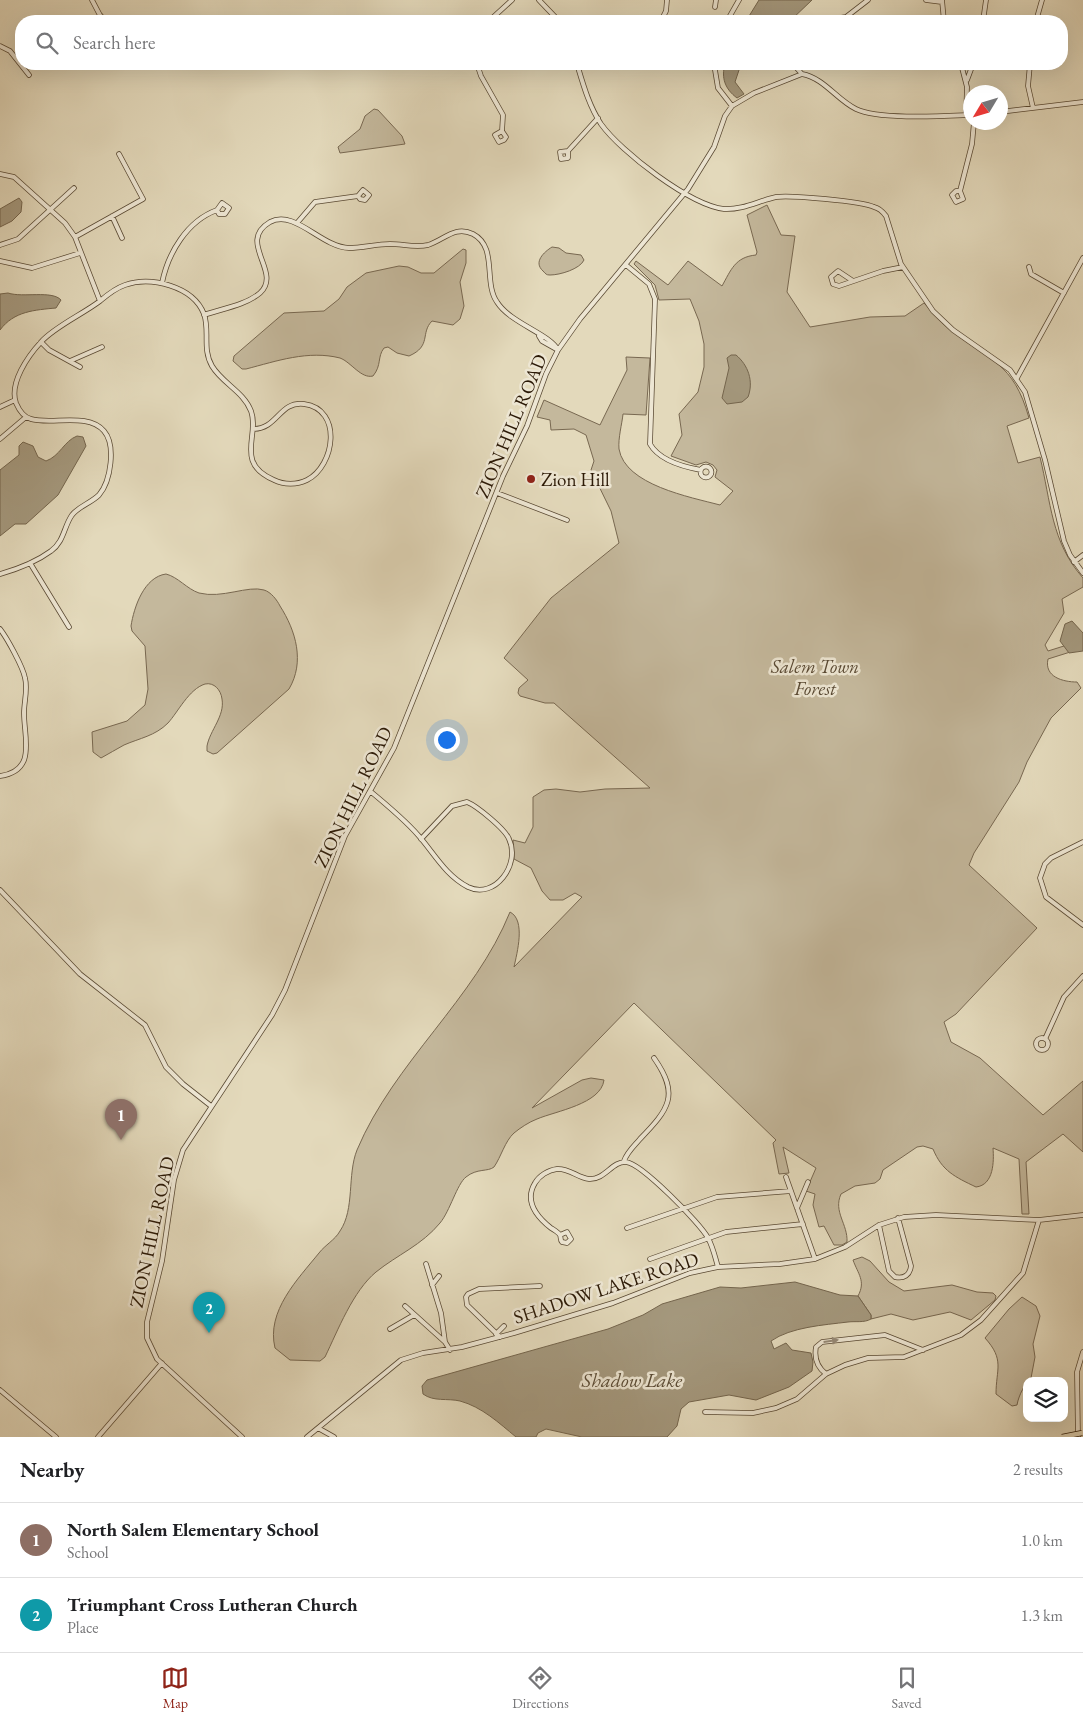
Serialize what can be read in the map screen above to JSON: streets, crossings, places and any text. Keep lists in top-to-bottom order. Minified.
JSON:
{"streets":{"street":["ZION HILL ROAD","SHADOW LAKE ROAD"]},"water":["Shadow Lake"],"parks":["Salem Town Forest"],"places":["Zion Hill"],"north":"bottom left","page":{"search":"Search here","pins":["1","2"],"heading":["Nearby","2 results"],"list":[{"mark":"1","name":"North Salem Elementary School","note":"School","value":"1.0 km"},{"mark":"2","name":"Triumphant Cross Lutheran Church","note":"Place","value":"1.3 km"}],"nav":["Map","Directions","Saved"]}}
